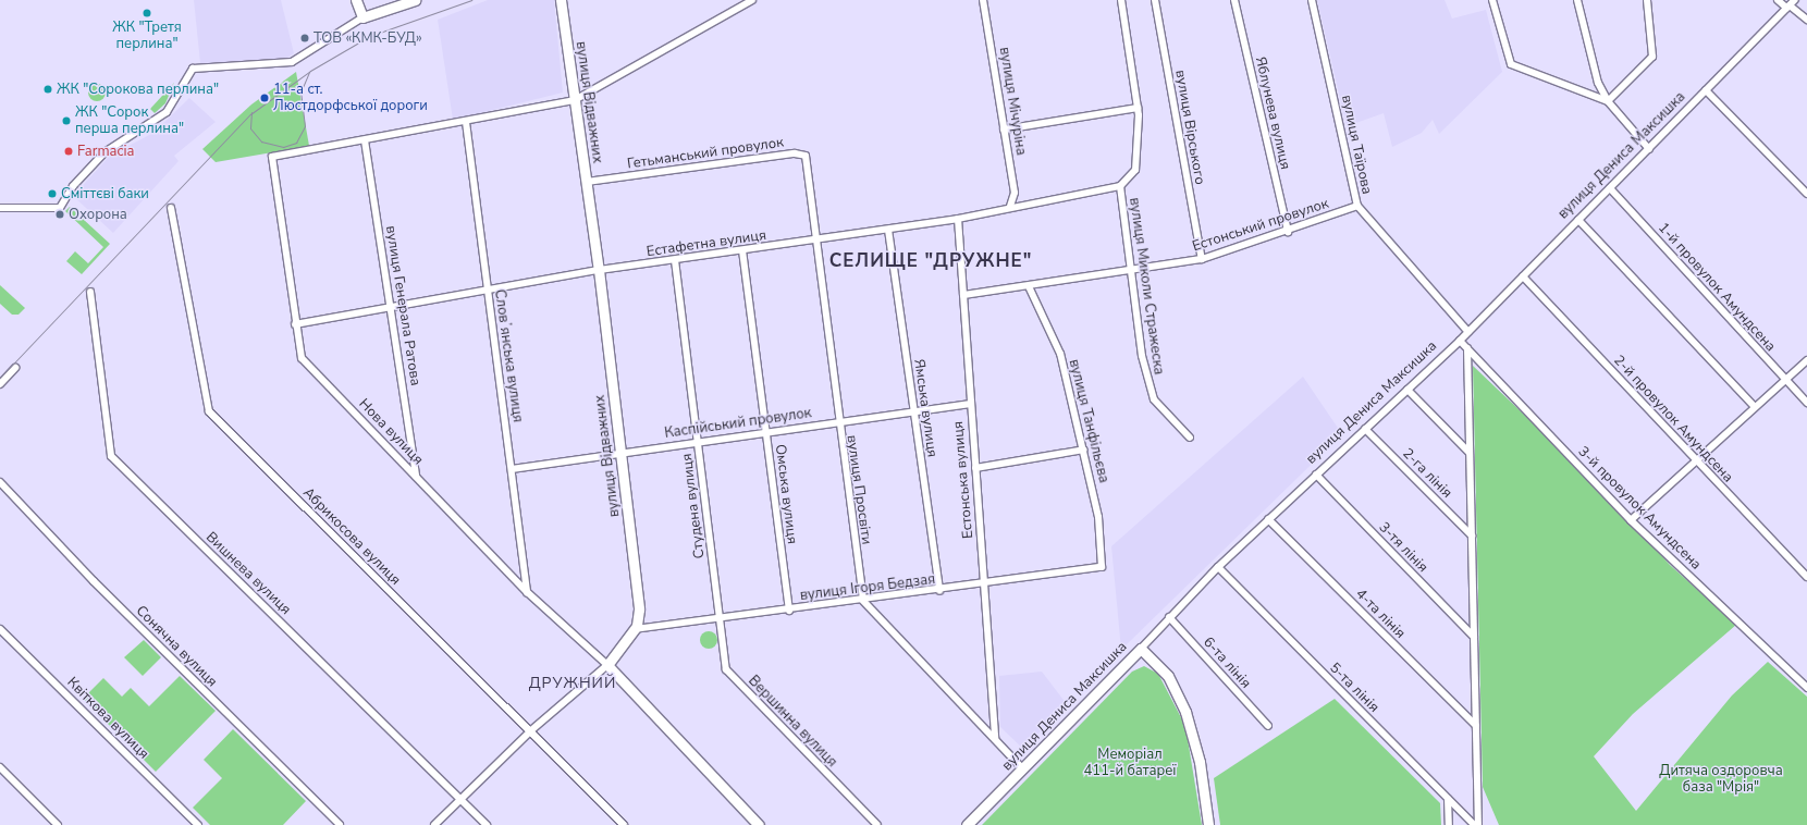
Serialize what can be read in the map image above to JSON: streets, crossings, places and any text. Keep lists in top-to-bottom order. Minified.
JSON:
{"streets":{"street":["вулиця Мічуріна","вулиця Відважних","Яблунева вулиця","вулиця Вірського","вулиця Таїрова","Гетьманський провулок","вулиця Дениса Максишка","Естонський провулок","Естафетна вулиця","вулиця Миколи Стражеска","1-й провулок Амундсена","вулиця Генерала Ратова","Словʼянська вулиця","Ямська вулиця","2-й провулок Амундсена","вулиця Танфільєва","Каспійський провулок","Нова вулиця","2-га лінія","Естонська вулиця","вулиця Просвіти","Омська вулиця","Студена вулиця","3-й провулок Амундсена","Абрикосова вулиця","3-тя лінія","Вишнева вулиця","вулиця Ігоря Бедзая","4-та лінія","Сонячна вулиця","6-та лінія","5-та лінія","Квіткова вулиця","Вершинна вулиця"]},"crossings":[["вулиця Мічуріна","Естафетна вулиця"],["вулиця Відважних","Гетьманський провулок"],["вулиця Відважних","Естафетна вулиця"],["вулиця Відважних","Каспійський провулок"],["вулиця Відважних","Нова вулиця"],["вулиця Відважних","Абрикосова вулиця"],["вулиця Відважних","Вишнева вулиця"],["вулиця Відважних","вулиця Ігоря Бедзая"],["Яблунева вулиця","Естонський провулок"],["вулиця Вірського","Естонський провулок"],["вулиця Таїрова","вулиця Дениса Максишка"],["вулиця Таїрова","Естонський провулок"],["Гетьманський провулок","вулиця Просвіти"],["вулиця Дениса Максишка","1-й провулок Амундсена"],["вулиця Дениса Максишка","2-й провулок Амундсена"],["вулиця Дениса Максишка","2-га лінія"],["вулиця Дениса Максишка","3-й провулок Амундсена"],["вулиця Дениса Максишка","3-тя лінія"],["вулиця Дениса Максишка","4-та лінія"],["вулиця Дениса Максишка","6-та лінія"],["вулиця Дениса Максишка","5-та лінія"],["Естонський провулок","вулиця Миколи Стражеска"],["Естонський провулок","вулиця Танфільєва"],["Естонський провулок","Естонська вулиця"],["Естафетна вулиця","вулиця Миколи Стражеска"],["Естафетна вулиця","вулиця Генерала Ратова"],["Естафетна вулиця","Словʼянська вулиця"],["Естафетна вулиця","Ямська вулиця"],["Естафетна вулиця","Нова вулиця"],["Естафетна вулиця","Естонська вулиця"],["Естафетна вулиця","вулиця Просвіти"],["Естафетна вулиця","Омська вулиця"],["Естафетна вулиця","Студена вулиця"],["вулиця Генерала Ратова","Нова вулиця"],["Словʼянська вулиця","Каспійський провулок"],["Словʼянська вулиця","Нова вулиця"],["Ямська вулиця","Каспійський провулок"],["Ямська вулиця","вулиця Ігоря Бедзая"],["вулиця Танфільєва","вулиця Ігоря Бедзая"],["Каспійський провулок","Естонська вулиця"],["Каспійський провулок","вулиця Просвіти"],["Каспійський провулок","Омська вулиця"],["Каспійський провулок","Студена вулиця"],["Естонська вулиця","вулиця Ігоря Бедзая"],["вулиця Просвіти","вулиця Ігоря Бедзая"],["Омська вулиця","вулиця Ігоря Бедзая"],["Студена вулиця","вулиця Ігоря Бедзая"],["Студена вулиця","Вершинна вулиця"],["вулиця Ігоря Бедзая","Вершинна вулиця"]],"districts":["СЕЛИЩЕ \"ДРУЖНЕ\"","ДРУЖНИЙ"],"parks":["Меморіал 411-й батареї","Дитяча оздоровча база \"Мрія\""],"places":["ЖК \"Третя перлина\"","ТОВ «КМК-БУД»","ЖК \"Сорокова перлина\"","11-а ст. Люстдорфської дороги","ЖК \"Сорок перша перлина\"","Farmacia","Сміттєві баки","Охорона"]}
